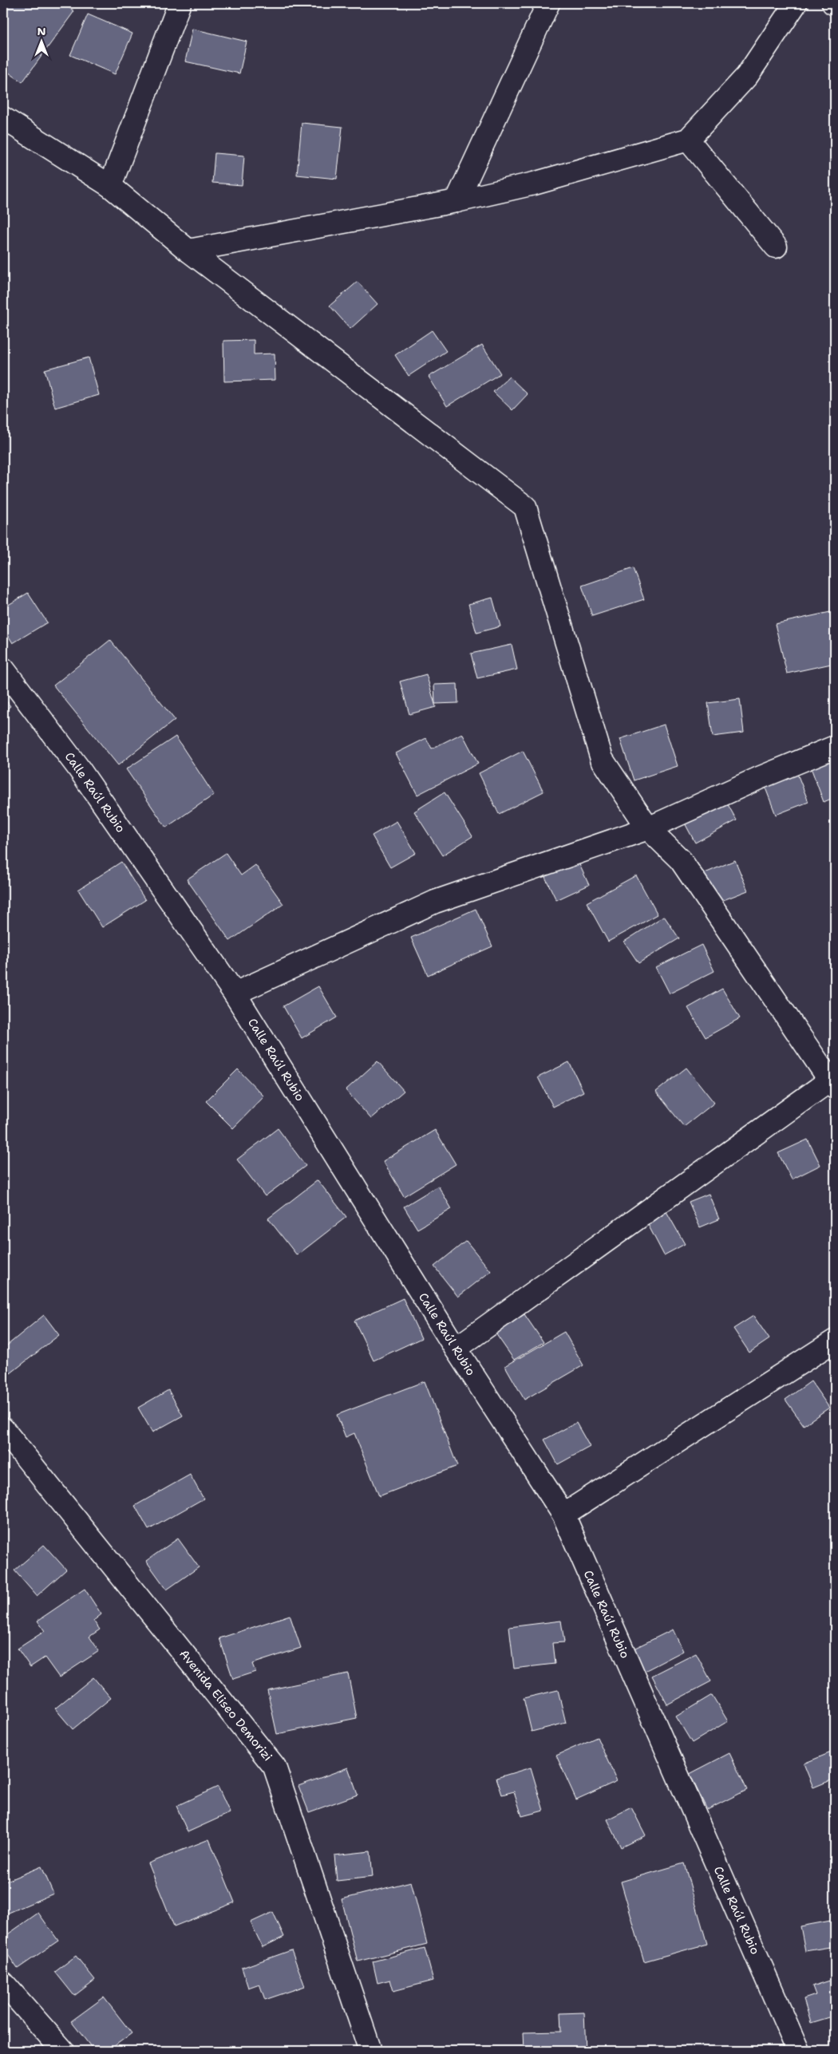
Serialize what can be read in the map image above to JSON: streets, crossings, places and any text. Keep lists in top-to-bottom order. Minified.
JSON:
{"streets":{"street":["Calle Raúl Rubio","Avenida Eliseo Demorizi"]},"north":"top"}
